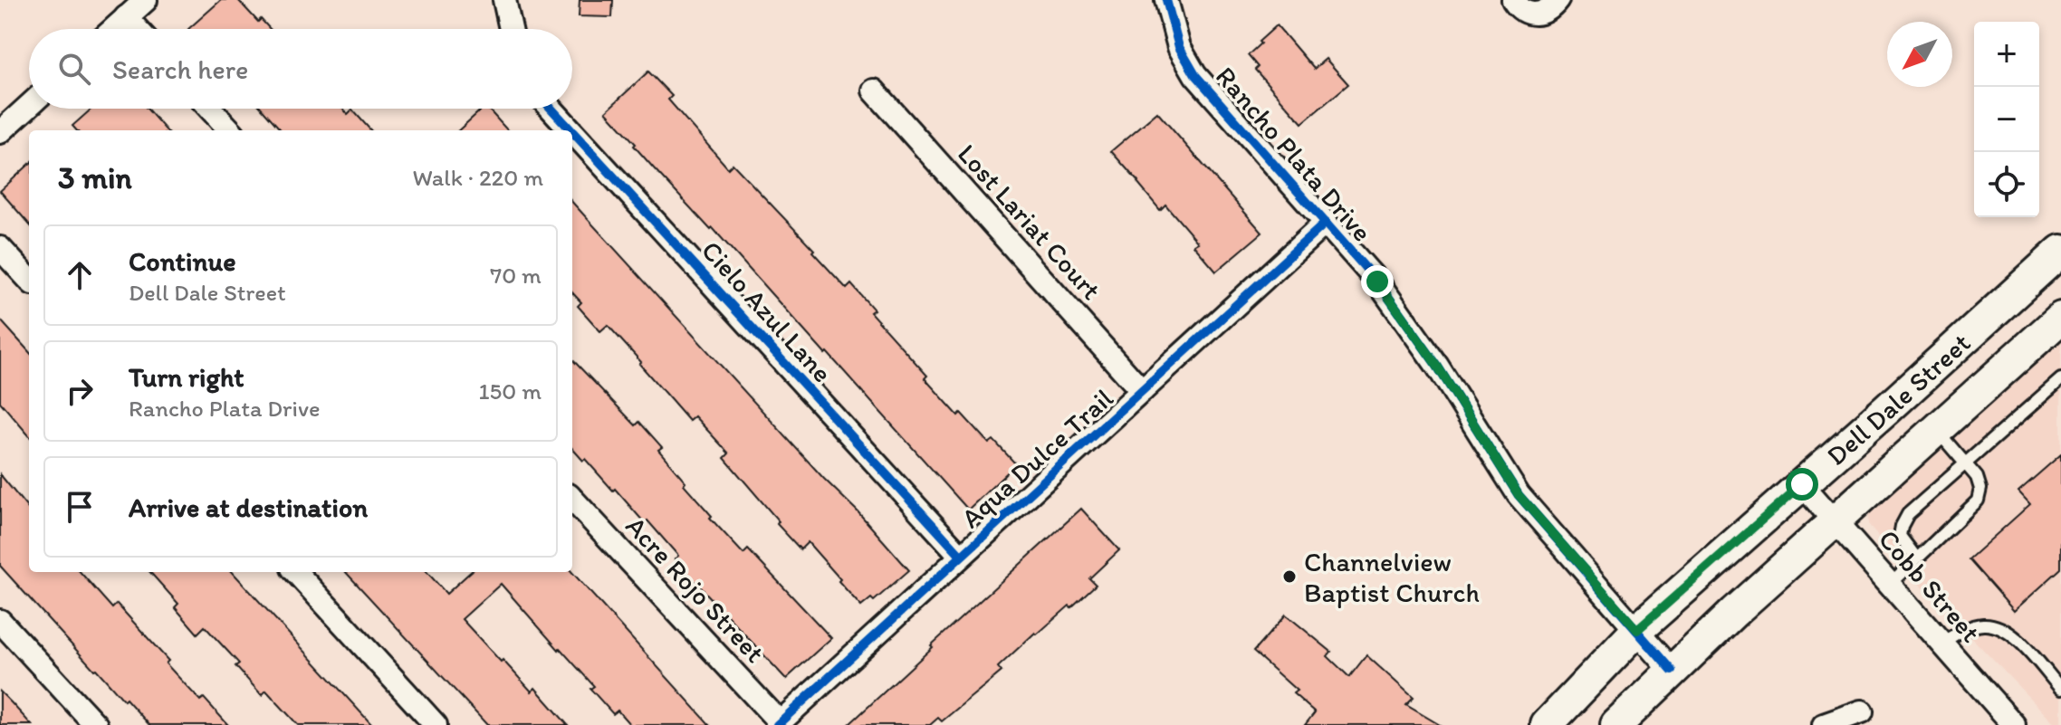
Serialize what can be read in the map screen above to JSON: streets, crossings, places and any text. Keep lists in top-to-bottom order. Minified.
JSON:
{"streets":{"main road":["Dell Dale Street"],"street":["Rancho Plata Drive","Lost Lariat Court","Cielo Azul Lane","Aqua Dulce Trail","Cobb Street","Acre Rojo Street"]},"crossings":[["Rancho Plata Drive","Dell Dale Street"],["Rancho Plata Drive","Aqua Dulce Trail"],["Lost Lariat Court","Aqua Dulce Trail"],["Cielo Azul Lane","Aqua Dulce Trail"],["Dell Dale Street","Cobb Street"],["Aqua Dulce Trail","Acre Rojo Street"]],"places":["Channelview Baptist Church"],"north":"bottom left","page":{"map_buttons":["+","−"],"search":"Search here","heading":["3 min","Walk · 220 m"],"list":[["Continue","Dell Dale Street","70 m"],["Turn right","Rancho Plata Drive","150 m"],"Arrive at destination"]}}
